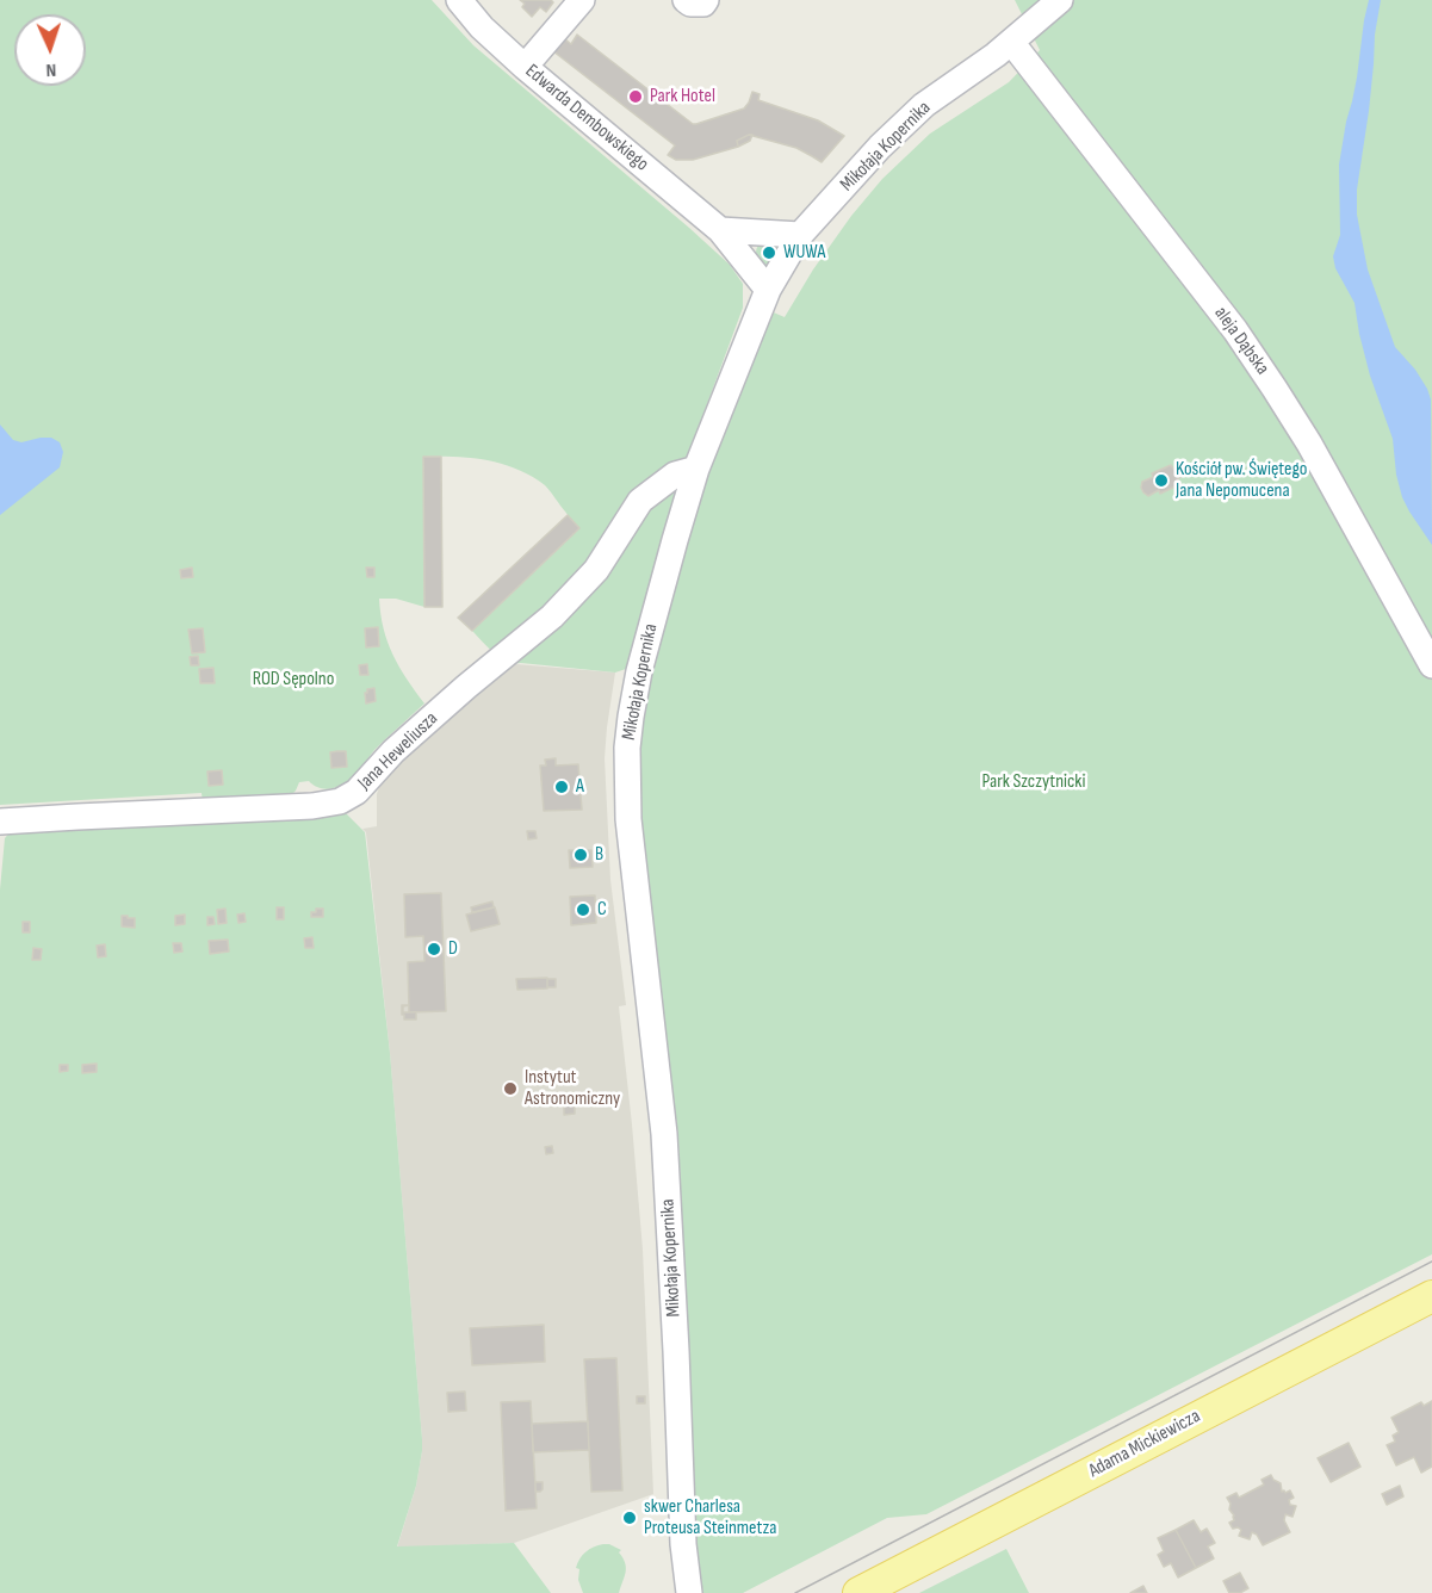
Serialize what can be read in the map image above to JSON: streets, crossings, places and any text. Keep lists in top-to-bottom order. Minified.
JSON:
{"streets":{"main road":["Adama Mickiewicza"],"street":["Edwarda Dembowskiego","Mikołaja Kopernika","aleja Dąbska","Jana Heweliusza"]},"crossings":[["Edwarda Dembowskiego","Mikołaja Kopernika"],["Mikołaja Kopernika","aleja Dąbska"],["Mikołaja Kopernika","Jana Heweliusza"]],"parks":["ROD Sępolno","Park Szczytnicki"],"places":["Park Hotel","WUWA","Kościół pw. Świętego Jana Nepomucena","A","B","C","D","Instytut Astronomiczny","skwer Charlesa Proteusa Steinmetza"],"north":"bottom"}
